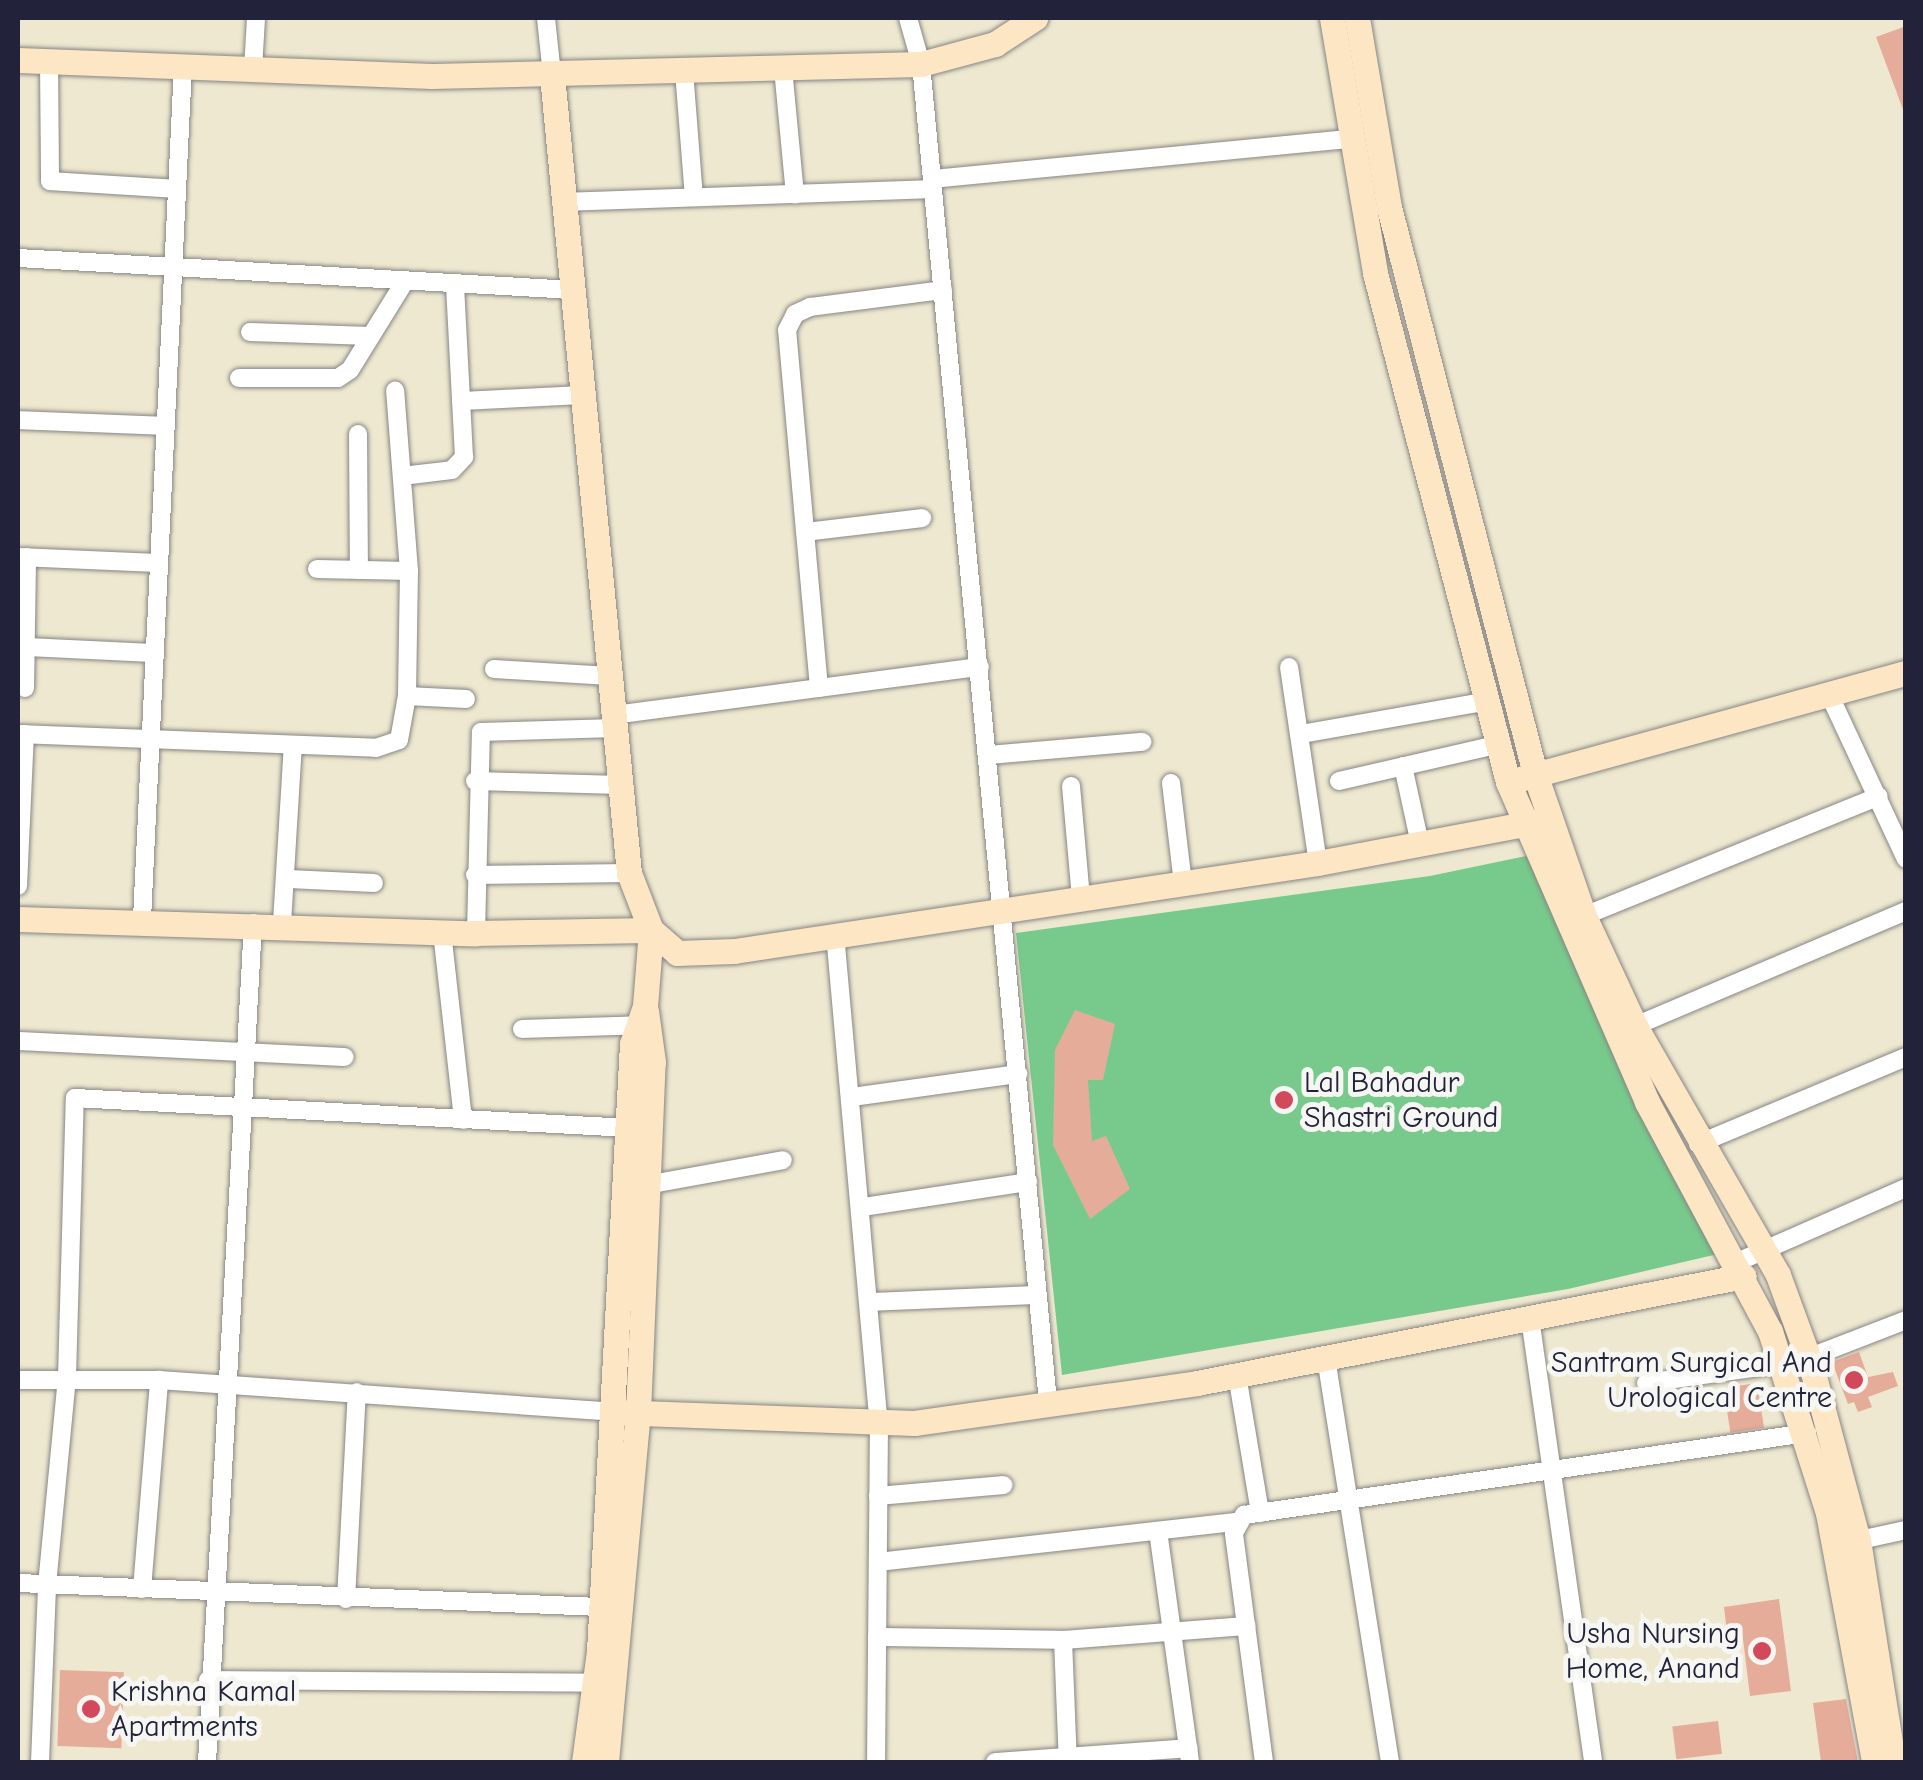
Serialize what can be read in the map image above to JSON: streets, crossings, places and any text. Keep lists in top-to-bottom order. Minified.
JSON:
{"places":["Lal Bahadur Shastri Ground","Santram Surgical And Urological Centre","Usha Nursing Home, Anand","Krishna Kamal Apartments"]}
